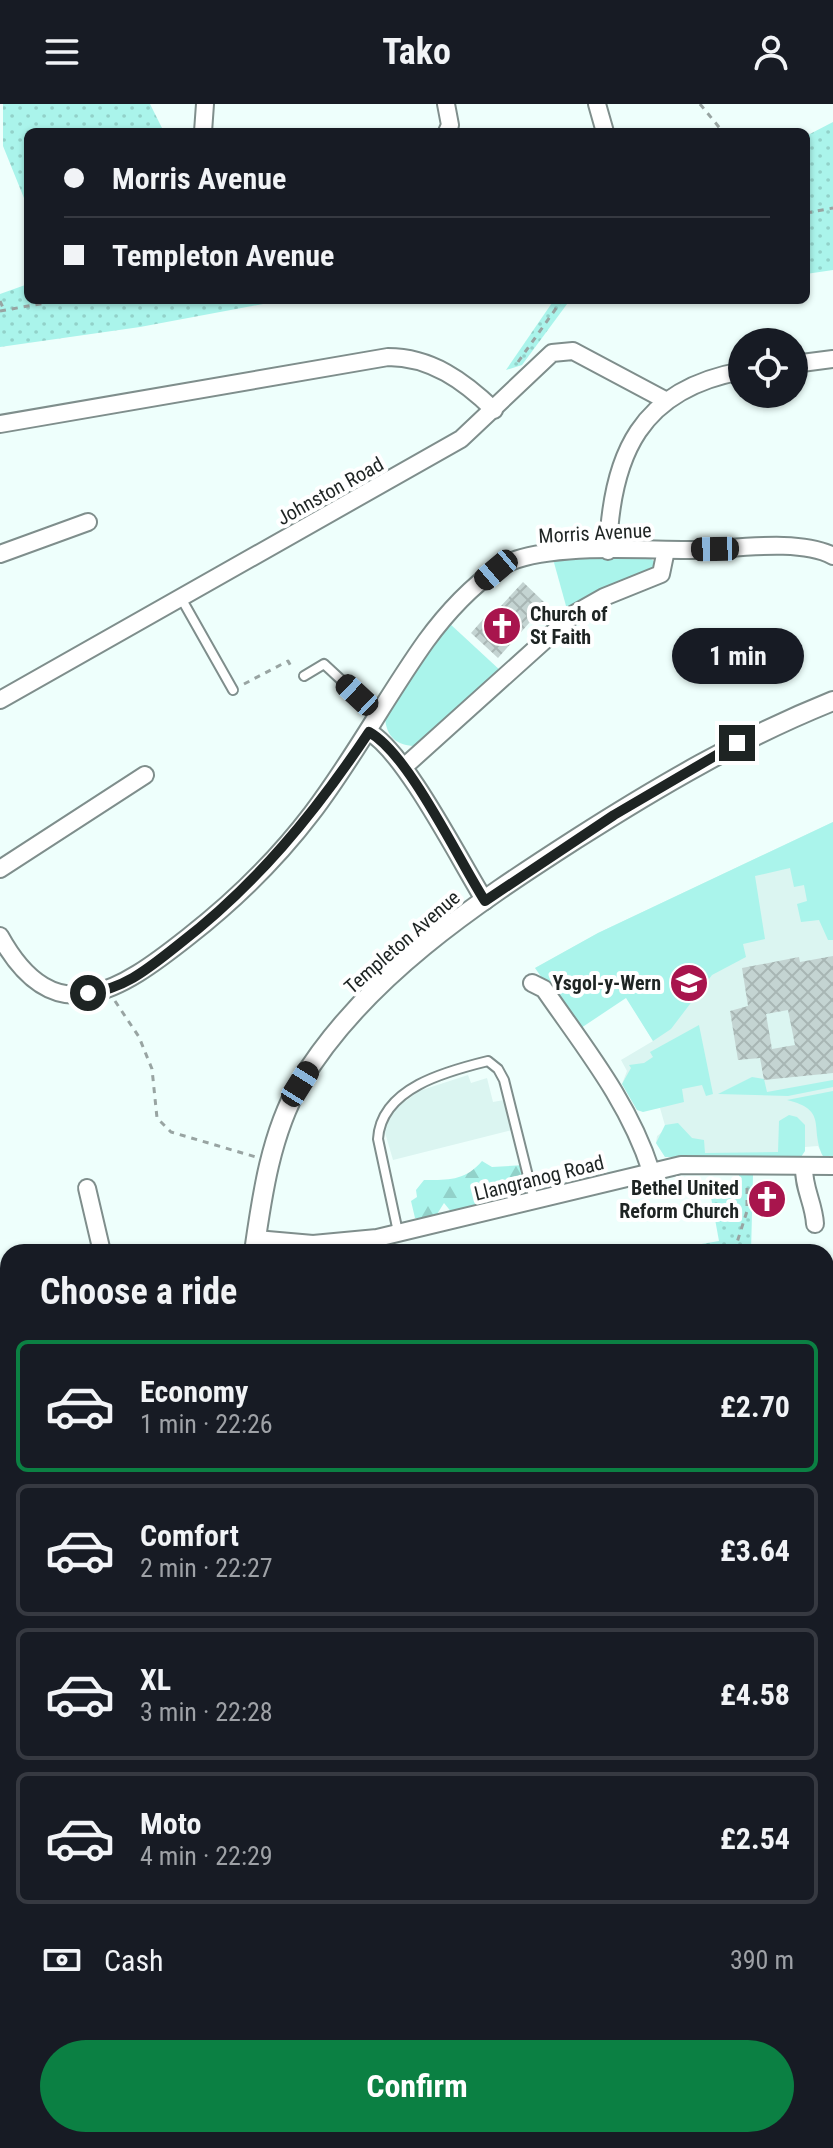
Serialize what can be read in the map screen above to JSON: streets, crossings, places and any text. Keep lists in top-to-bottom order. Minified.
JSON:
{"streets":{"street":["Johnston Road","Morris Avenue","Templeton Avenue","Llangranog Road"]},"places":{"church":["Church of St Faith","Bethel United Reform Church"],"school or university":["Ysgol-y-Wern"]},"page":{"header":"Tako","banner":["Morris Avenue","Templeton Avenue"],"bubble":"1 min","heading":"Choose a ride","list":[{"name":"Economy","note":"1 min · 22:26","value":"£2.70"},{"name":"Comfort","note":"2 min · 22:27","value":"£3.64"},{"name":"XL","note":"3 min · 22:28","value":"£4.58"},{"name":"Moto","note":"4 min · 22:29","value":"£2.54"}],"pay":["Cash","390 m"],"buttons":"Confirm"}}
